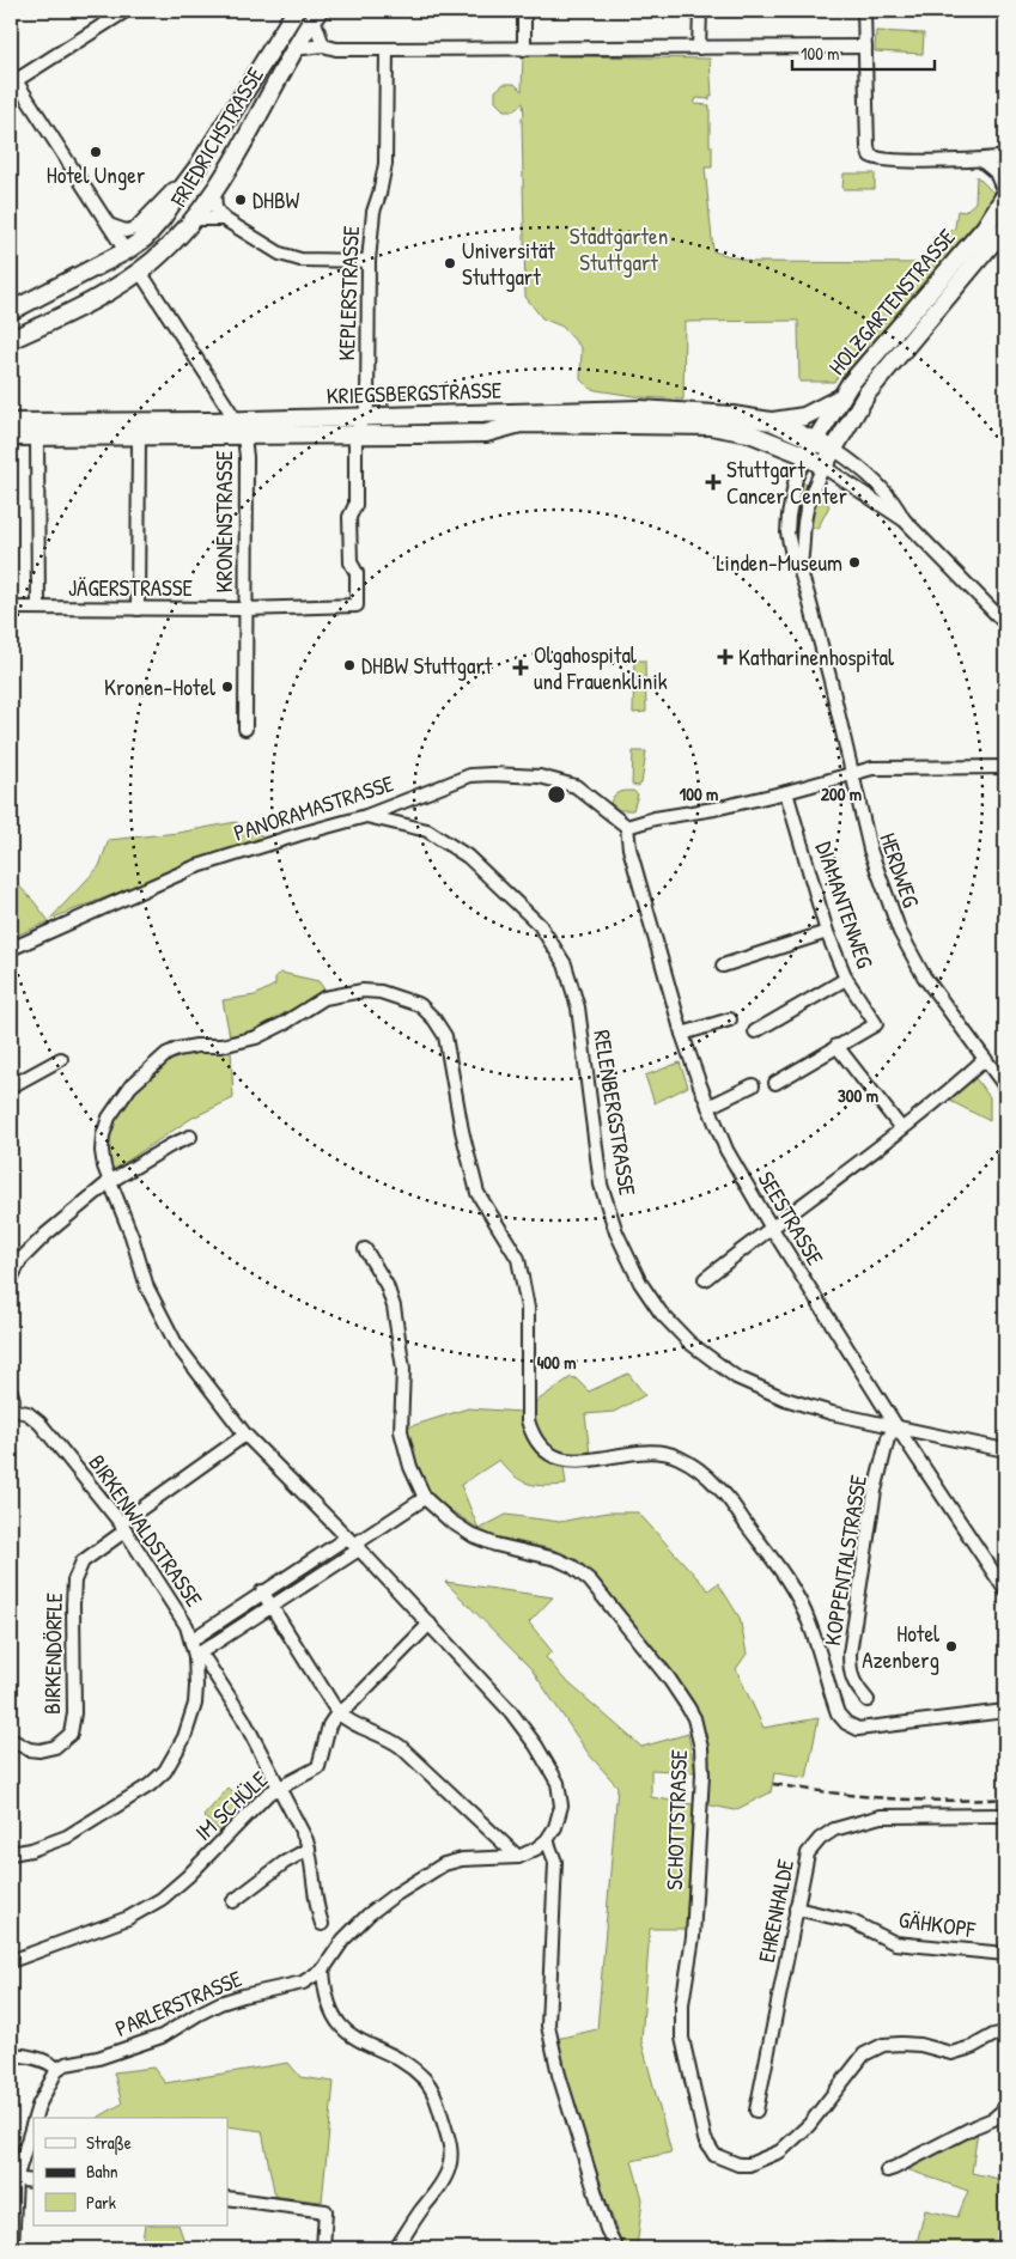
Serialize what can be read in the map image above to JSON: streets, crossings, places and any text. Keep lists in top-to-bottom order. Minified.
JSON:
{"streets":{"main road":["FRIEDRICHSTRASSE","HOLZGARTENSTRASSE","KRIEGSBERGSTRASSE"],"street":["KEPLERSTRASSE","KRONENSTRASSE","JÄGERSTRASSE","PANORAMASTRASSE","HERDWEG","DIAMANTENWEG","RELENBERGSTRASSE","SEESTRASSE","BIRKENWALDSTRASSE","KOPPENTALSTRASSE","BIRKENDÖRFLE","IM SCHÜLE","SCHOTTSTRASSE","EHRENHALDE","GÄHKOPF","PARLERSTRASSE"]},"crossings":[["FRIEDRICHSTRASSE","KRONENSTRASSE"],["KEPLERSTRASSE","KRIEGSBERGSTRASSE"],["KEPLERSTRASSE","JÄGERSTRASSE"],["HOLZGARTENSTRASSE","KRIEGSBERGSTRASSE"],["HOLZGARTENSTRASSE","HERDWEG"],["KRIEGSBERGSTRASSE","KRONENSTRASSE"],["KRIEGSBERGSTRASSE","HERDWEG"],["KRONENSTRASSE","JÄGERSTRASSE"],["PANORAMASTRASSE","RELENBERGSTRASSE"],["PANORAMASTRASSE","SEESTRASSE"],["RELENBERGSTRASSE","SEESTRASSE"],["RELENBERGSTRASSE","KOPPENTALSTRASSE"],["SEESTRASSE","KOPPENTALSTRASSE"],["BIRKENWALDSTRASSE","BIRKENDÖRFLE"],["EHRENHALDE","GÄHKOPF"]],"parks":["Stadtgarten Stuttgart"],"places":{"other":["Hotel Unger","DHBW","Universität Stuttgart","Linden-Museum","DHBW Stuttgart","Kronen-Hotel","Hotel Azenberg"],"health":["Stuttgart Cancer Center","Katharinenhospital","Olgahospital und Frauenklinik"]},"legend":["Straße","Bahn","Park"],"scale_bar":"100 m","rings":["100 m","200 m","300 m","400 m"]}
